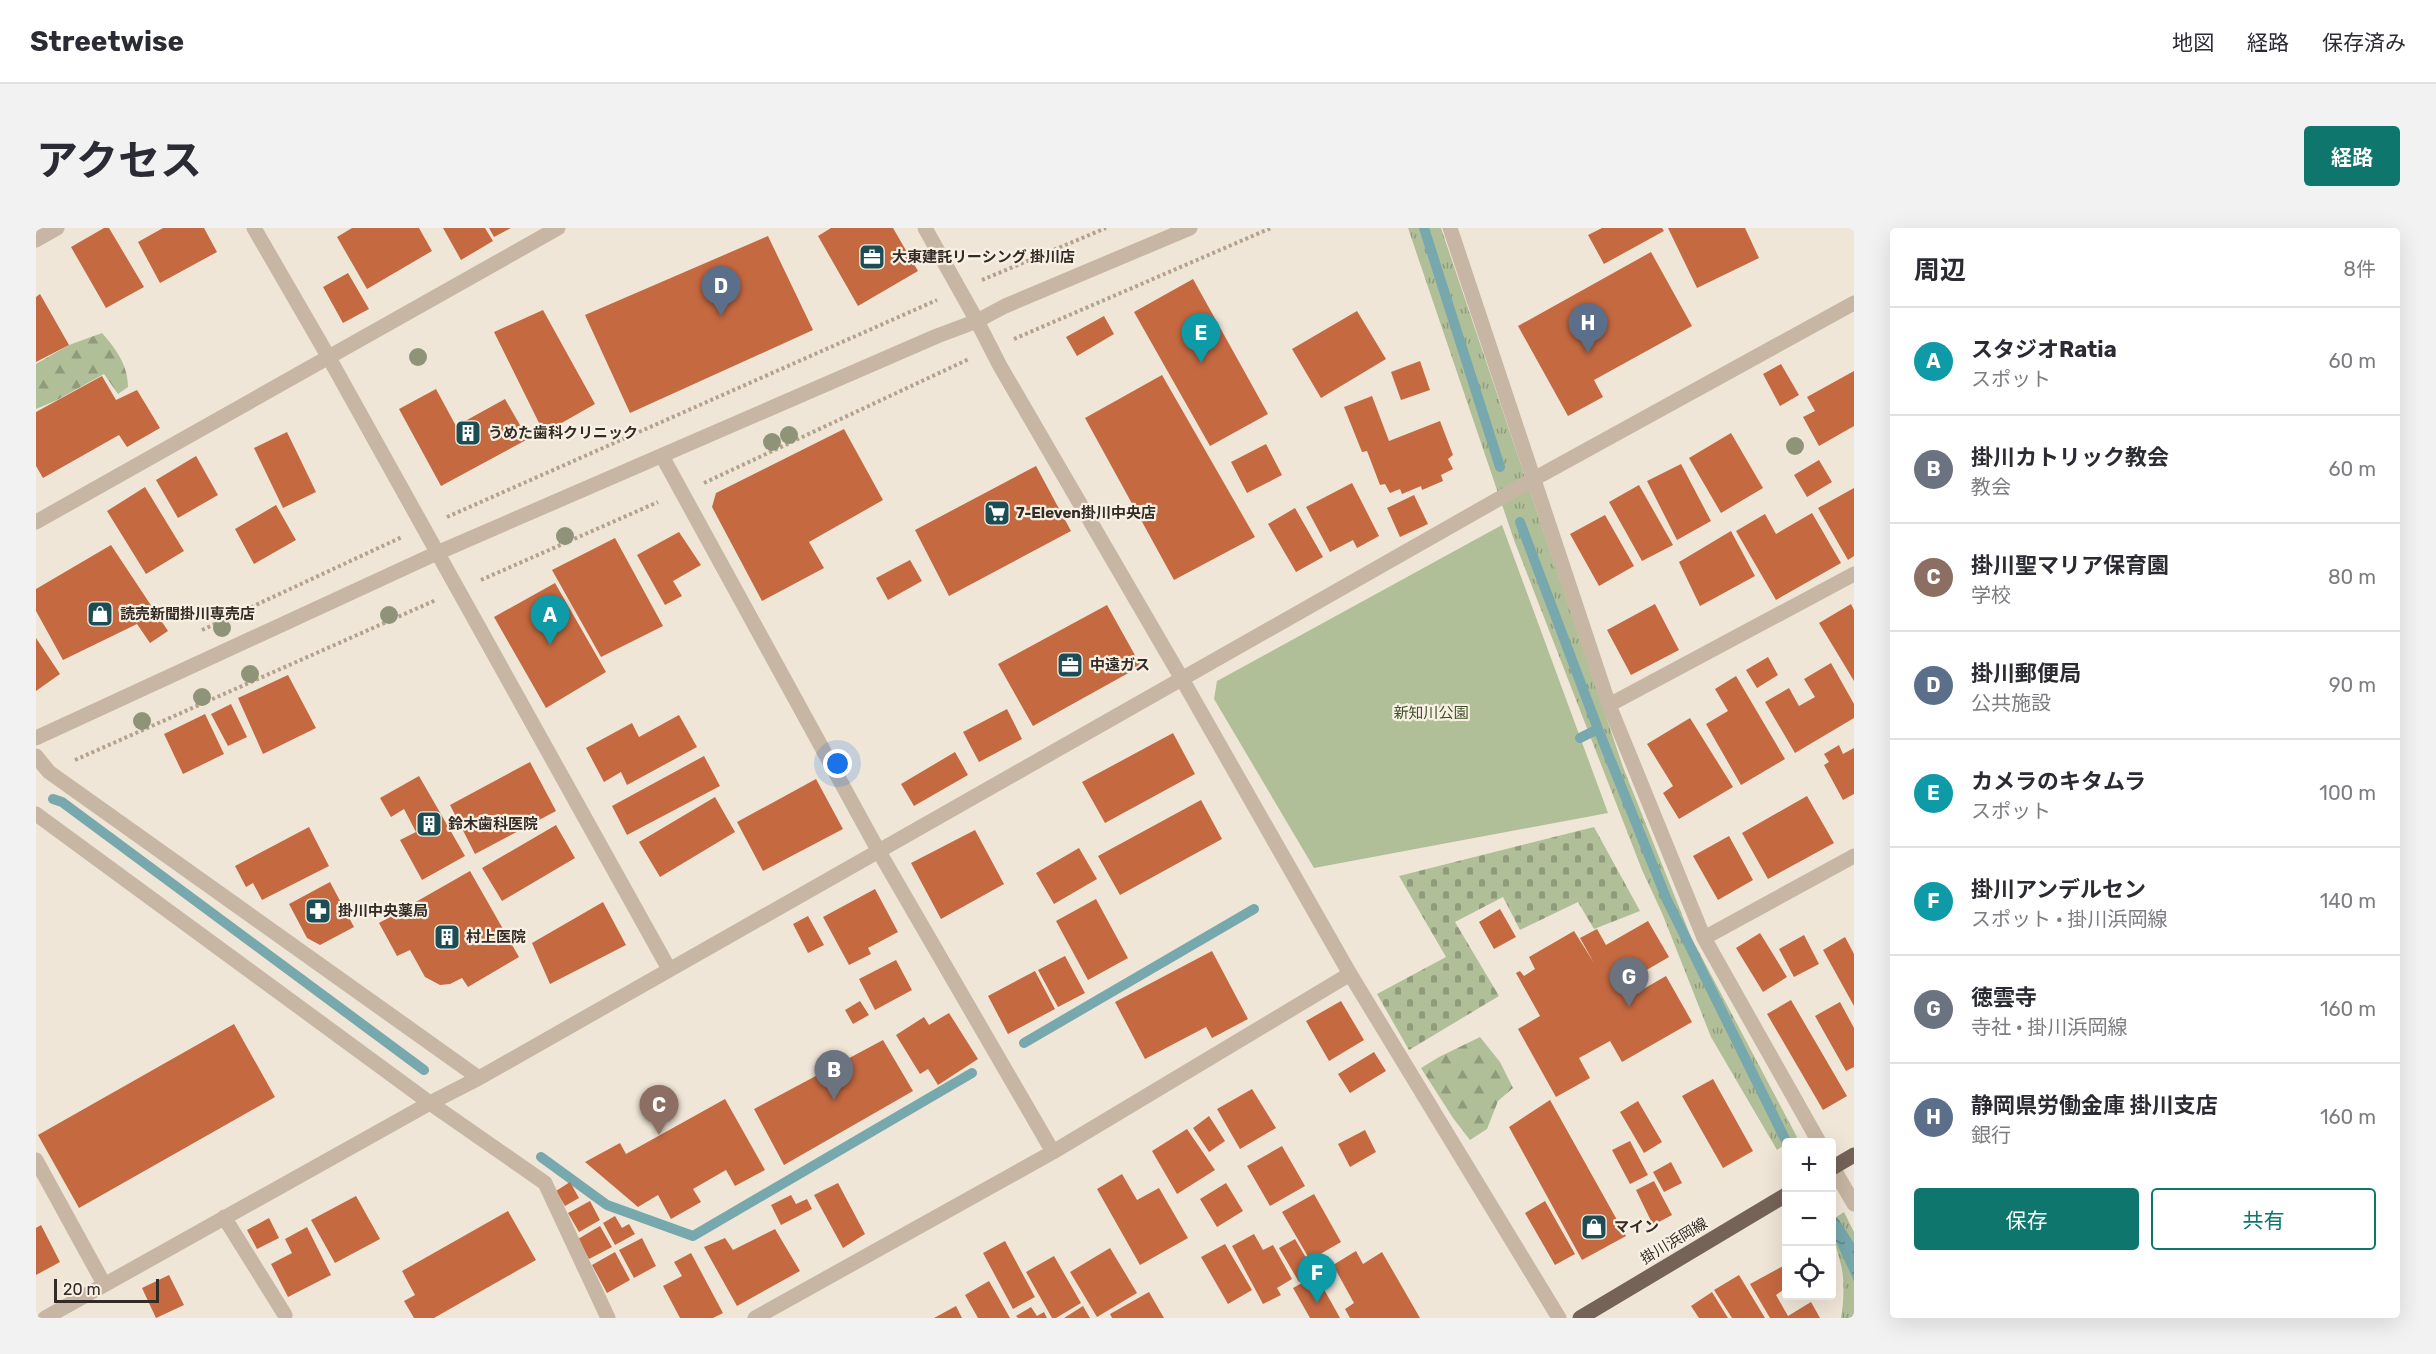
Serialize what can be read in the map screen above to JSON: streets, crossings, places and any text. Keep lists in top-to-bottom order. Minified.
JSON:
{"streets":{"main road":["掛川浜岡線"]},"parks":["新知川公園"],"places":{"office":["大東建託リーシング 掛川店","中遠ガス"],"building":["うめた歯科クリニック","鈴木歯科医院","村上医院"],"supermarket":["7-Eleven掛川中央店"],"shop":["読売新聞掛川専売店","マイン"],"pharmacy":["掛川中央薬局"]},"scale_bar":"20 m","page":{"header":"Streetwise","nav":["地図","経路","保存済み"],"title":"アクセス","buttons":["経路",["保存","共有"]],"heading":["周辺","8件"],"pins":["D","H","E","A","G","B","C","F"],"list":[{"mark":"A","name":"スタジオRatia","note":"スポット","value":"60 m"},{"mark":"B","name":"掛川カトリック教会","note":"教会","value":"60 m"},{"mark":"C","name":"掛川聖マリア保育園","note":"学校","value":"80 m"},{"mark":"D","name":"掛川郵便局","note":"公共施設","value":"90 m"},{"mark":"E","name":"カメラのキタムラ","note":"スポット","value":"100 m"},{"mark":"F","name":"掛川アンデルセン","note":"スポット · 掛川浜岡線","value":"140 m"},{"mark":"G","name":"徳雲寺","note":"寺社 · 掛川浜岡線","value":"160 m"},{"mark":"H","name":"静岡県労働金庫 掛川支店","note":"銀行","value":"160 m"}],"map_buttons":["+","−"],"scale":"20 m"}}
